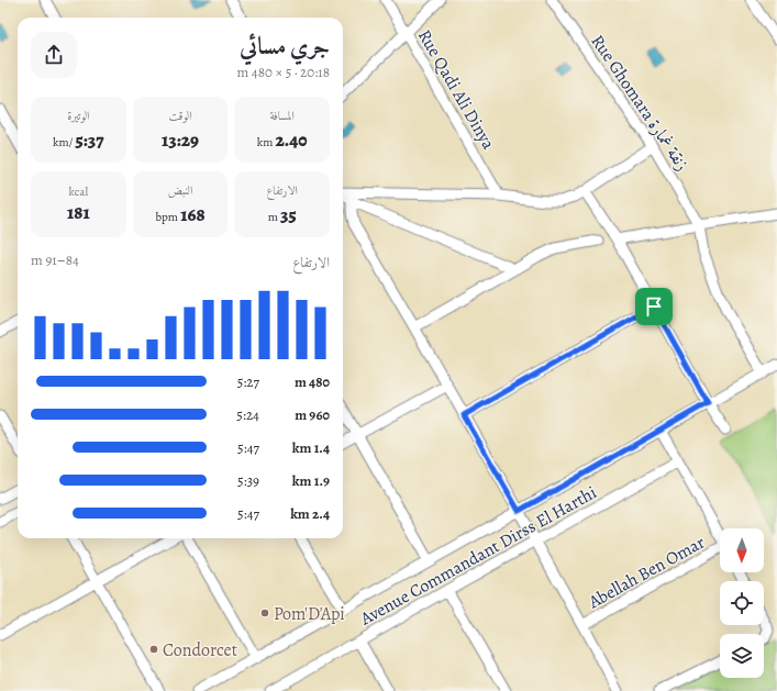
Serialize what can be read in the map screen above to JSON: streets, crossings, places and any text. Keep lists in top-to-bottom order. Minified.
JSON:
{"streets":{"street":["Rue Qadi Ali Dinya","Rue Ghomara زنقة غمارة","Avenue Commandant Dirss El Harthi","Abellah Ben Omar"]},"places":["Pom'D'Api","Condorcet"],"north":"bottom","page":{"heading":["جري مسائي","20:18 · 5 × 480 m"],"stats":[["المسافة","2.40 km"],["الوقت","13:29"],["الوتيرة","5:37 /km"],["الارتفاع","35 m"],["النبض","168 bpm"],["kcal","181"]],"chart":["الارتفاع","84–91 m"],"list":[{"name":"480 m","note":"5:27"},{"name":"960 m","note":"5:24"},{"name":"1.4 km","note":"5:47"},{"name":"1.9 km","note":"5:39"},{"name":"2.4 km","note":"5:47"}]}}
